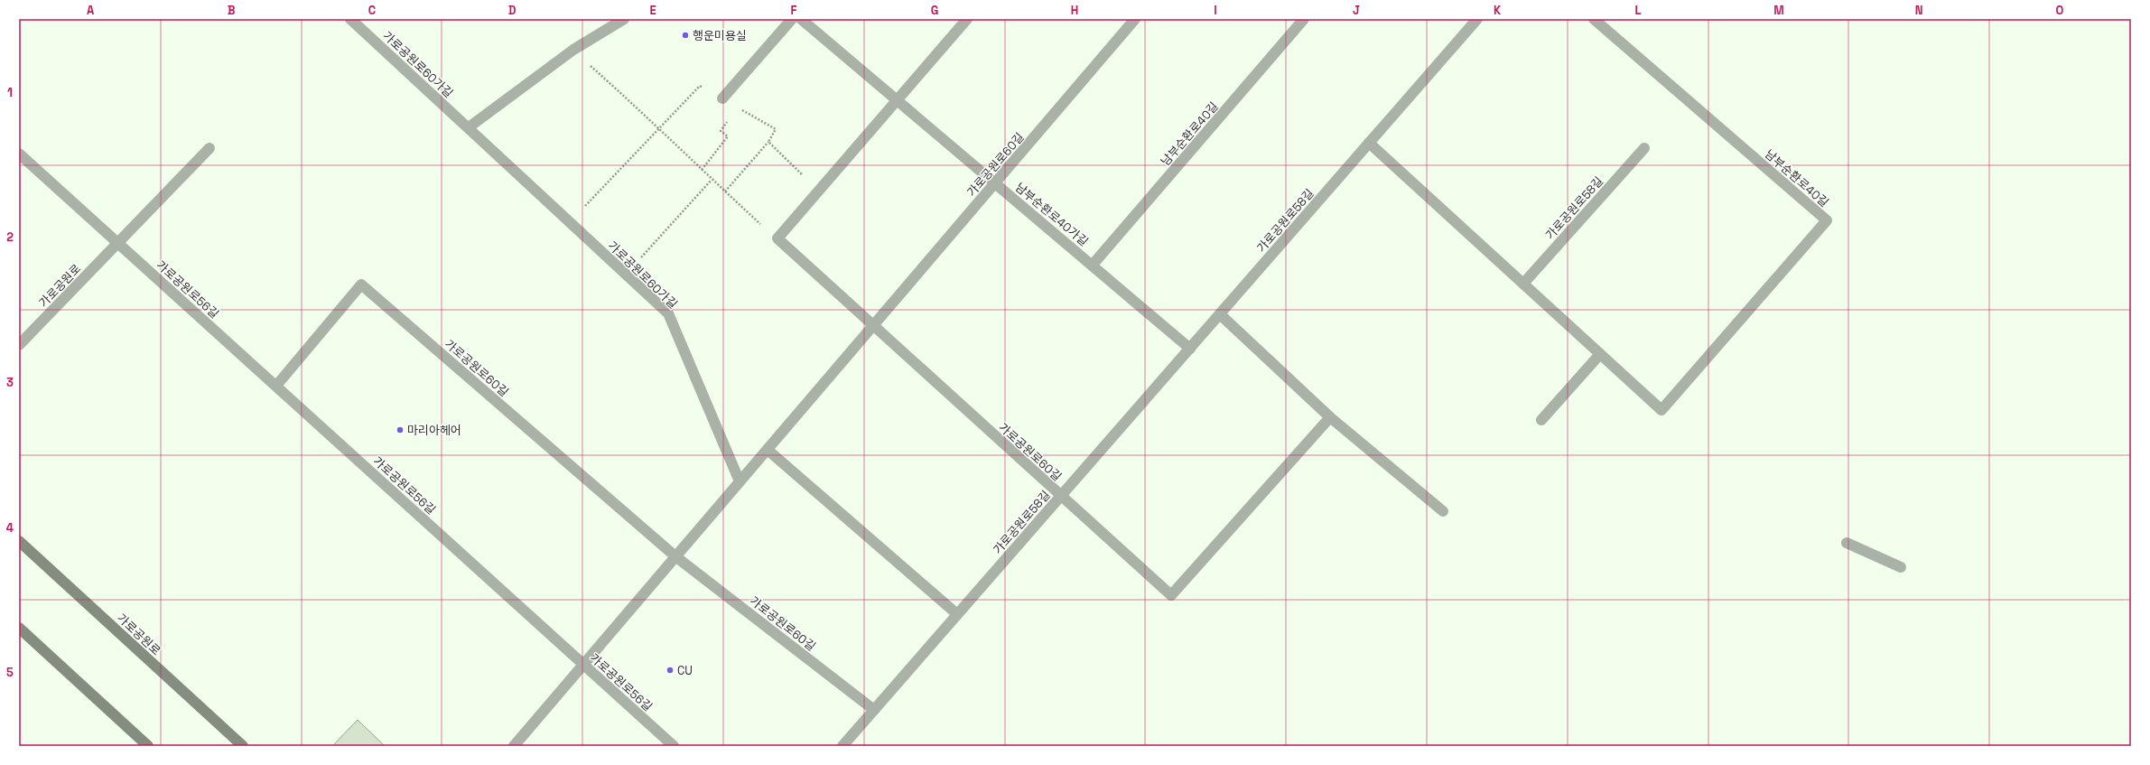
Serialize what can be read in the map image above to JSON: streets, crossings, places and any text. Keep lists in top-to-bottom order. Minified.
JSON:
{"streets":{"main road":["가로공원로"],"street":["가로공원로60가길","남부순환로40길","가로공원로60길","가로공원로58길","남부순환로40가길","가로공원로56길"]},"crossings":[["가로공원로60가길","가로공원로60길"],["남부순환로40길","남부순환로40가길"],["가로공원로60길","가로공원로58길"],["가로공원로60길","남부순환로40가길"],["가로공원로60길","가로공원로56길"],["가로공원로58길","남부순환로40가길"],["가로공원로","가로공원로56길"]],"places":["행운미용실","마리아헤어","CU"],"grid":{"columns":["A","B","C","D","E","F","G","H","I","J","K","L","M","N","O"],"rows":["1","2","3","4","5"]}}
